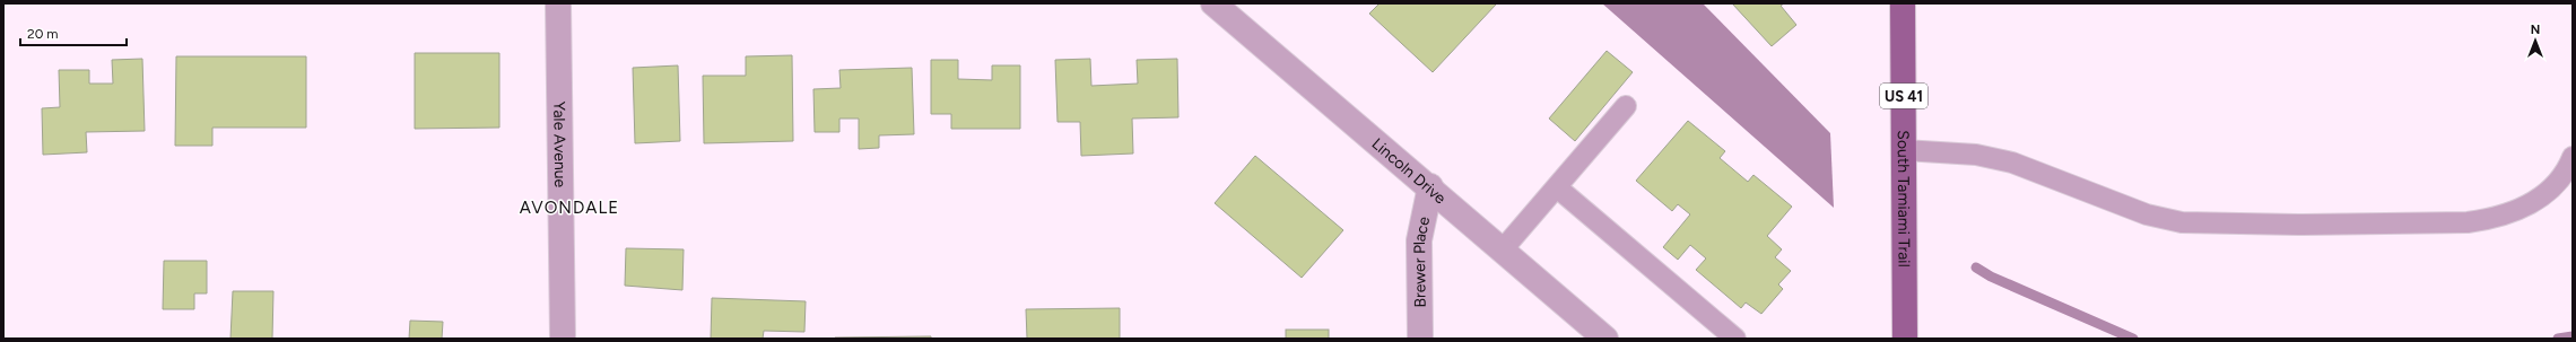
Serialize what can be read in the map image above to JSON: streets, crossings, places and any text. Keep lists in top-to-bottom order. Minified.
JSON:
{"streets":{"main road":["US 41","South Tamiami Trail"],"street":["Yale Avenue","Lincoln Drive","Brewer Place"]},"crossings":[["Lincoln Drive","Brewer Place"]],"districts":["AVONDALE"],"scale_bar":"20 m","north":"top"}
